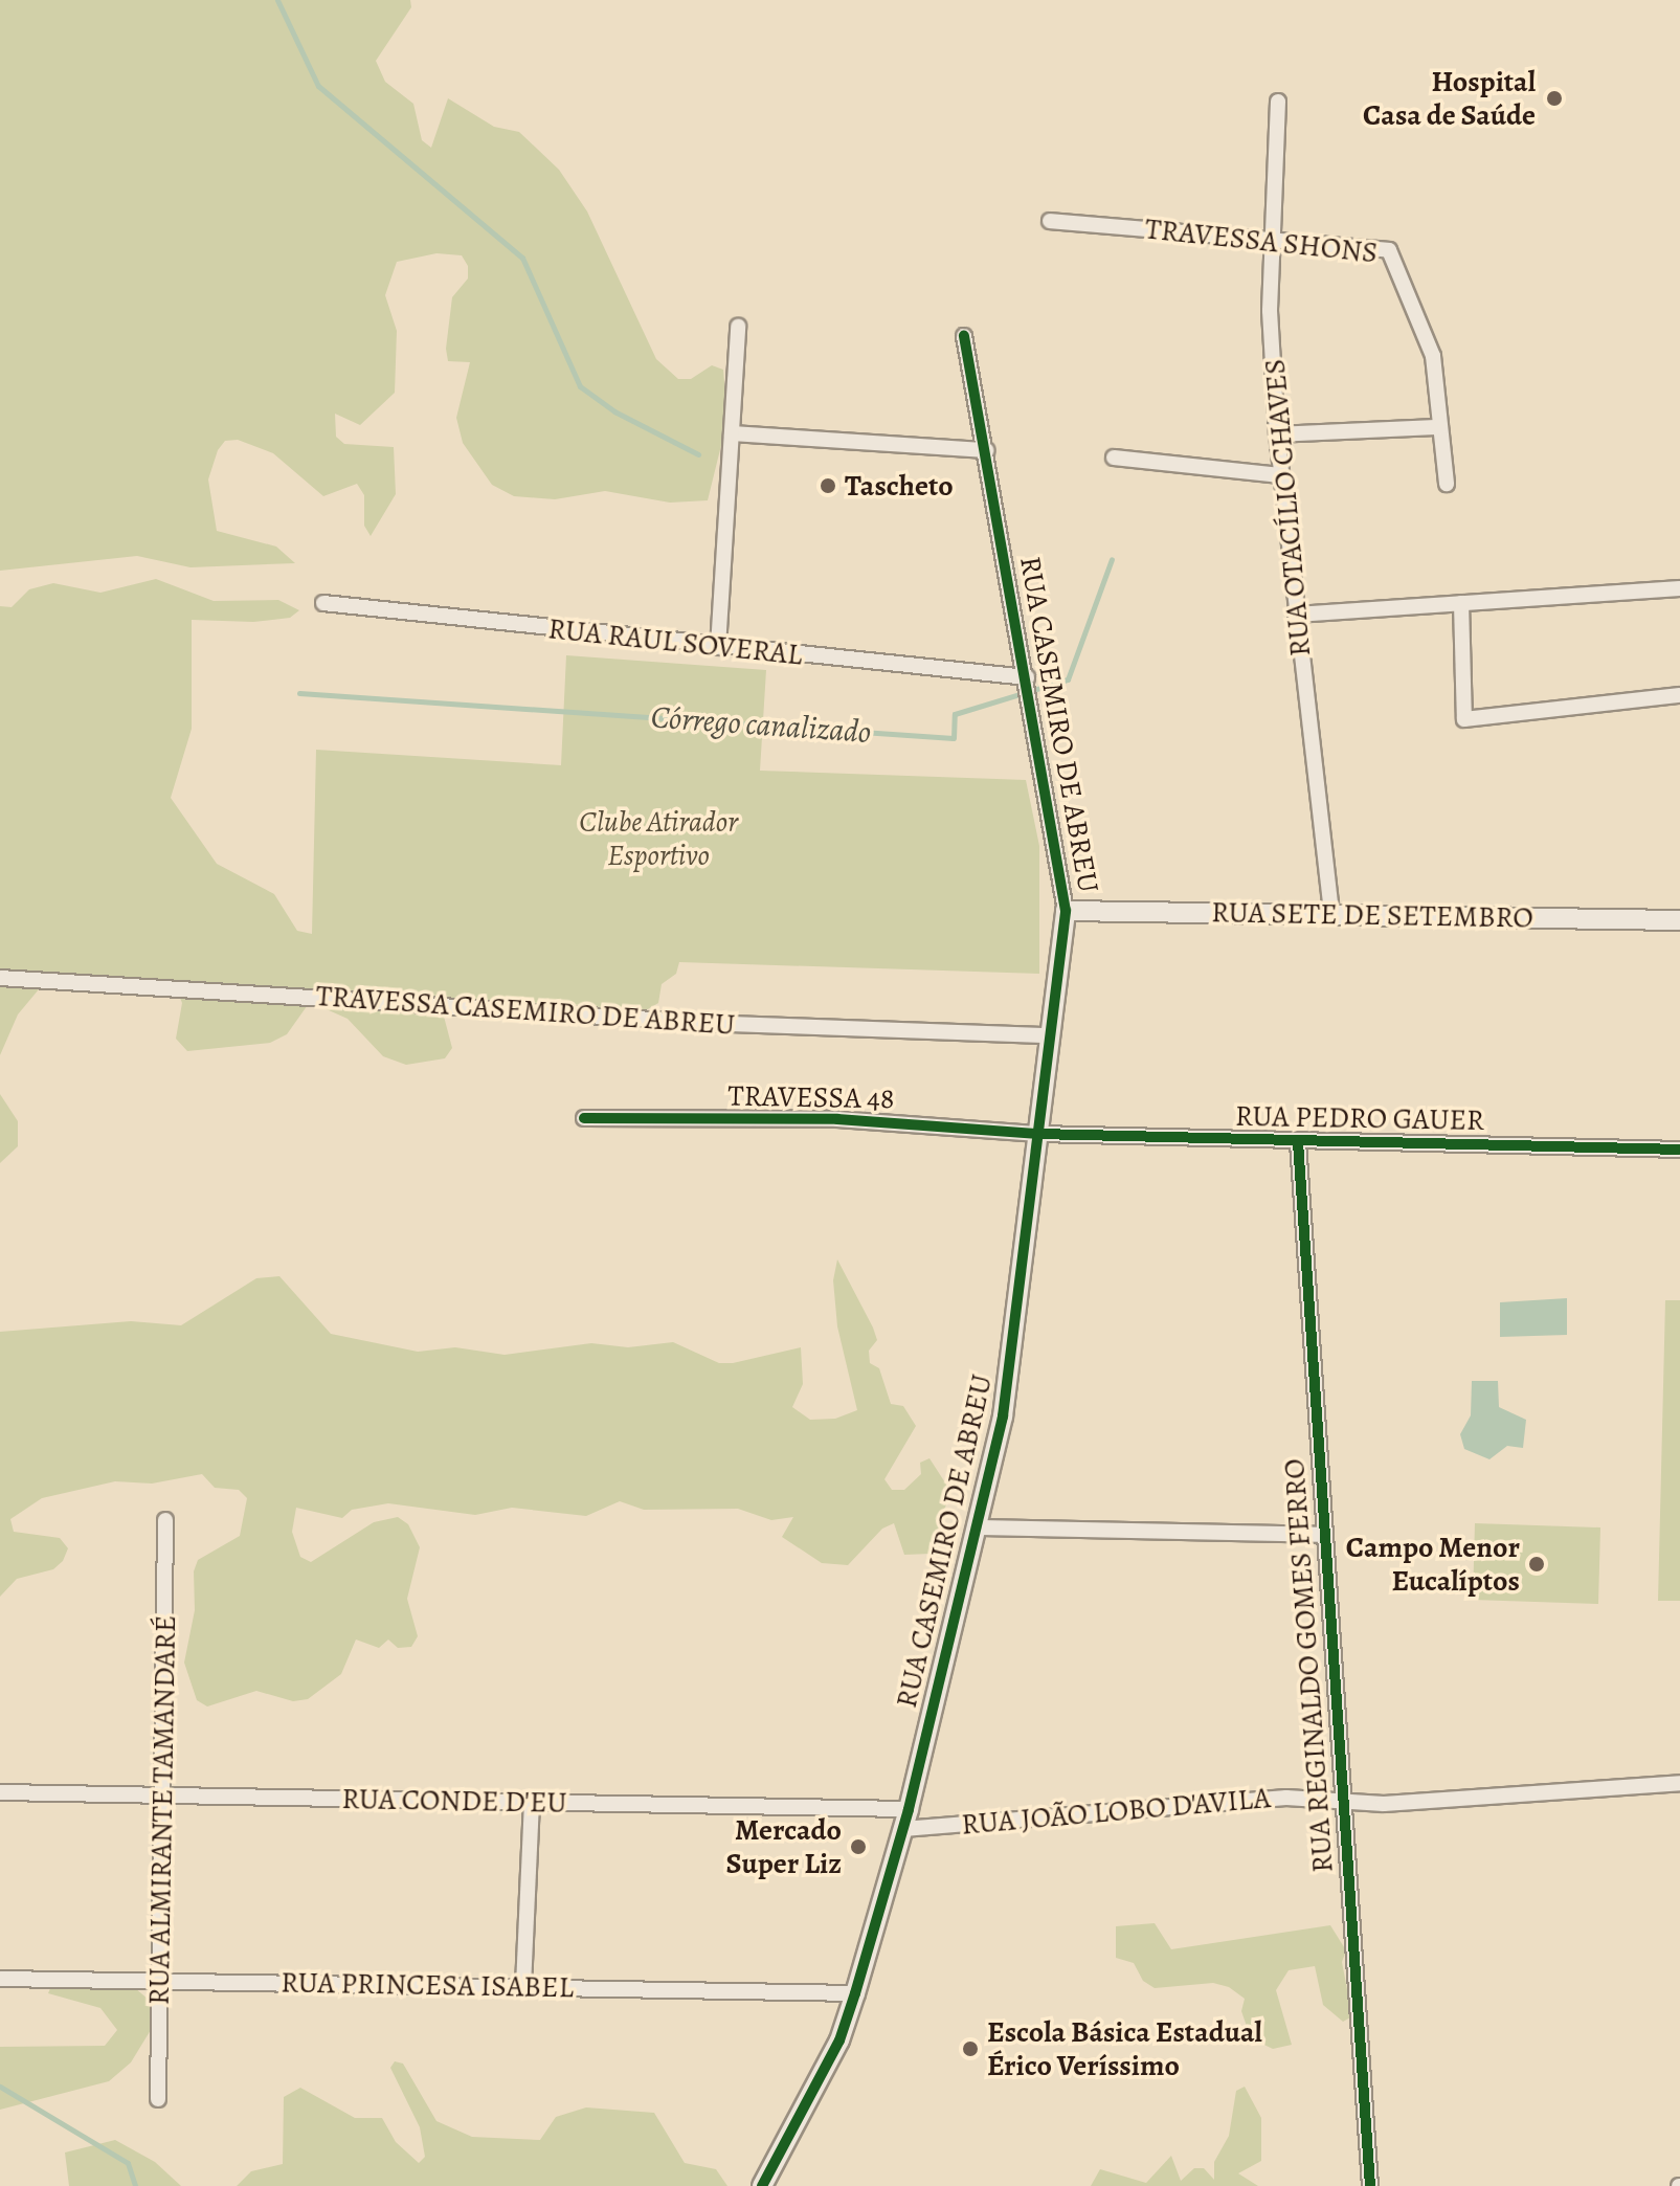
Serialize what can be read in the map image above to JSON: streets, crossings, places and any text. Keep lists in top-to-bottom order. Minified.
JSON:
{"streets":{"street":["TRAVESSA SHONS","RUA OTACÍLIO CHAVES","RUA RAUL SOVERAL","RUA CASEMIRO DE ABREU","RUA SETE DE SETEMBRO","TRAVESSA CASEMIRO DE ABREU","TRAVESSA 48","RUA PEDRO GAUER","RUA REGINALDO GOMES FERRO","RUA CONDE D'EU","RUA ALMIRANTE TAMANDARÉ","RUA JOÃO LOBO D'AVILA","RUA PRINCESA ISABEL"]},"crossings":[["TRAVESSA SHONS","RUA OTACÍLIO CHAVES"],["RUA OTACÍLIO CHAVES","RUA SETE DE SETEMBRO"],["RUA RAUL SOVERAL","RUA CASEMIRO DE ABREU"],["RUA CASEMIRO DE ABREU","RUA SETE DE SETEMBRO"],["RUA CASEMIRO DE ABREU","TRAVESSA CASEMIRO DE ABREU"],["RUA CASEMIRO DE ABREU","TRAVESSA 48"],["RUA CASEMIRO DE ABREU","RUA PEDRO GAUER"],["RUA CASEMIRO DE ABREU","RUA CONDE D'EU"],["RUA CASEMIRO DE ABREU","RUA JOÃO LOBO D'AVILA"],["RUA CASEMIRO DE ABREU","RUA PRINCESA ISABEL"],["TRAVESSA 48","RUA PEDRO GAUER"],["RUA PEDRO GAUER","RUA REGINALDO GOMES FERRO"],["RUA REGINALDO GOMES FERRO","RUA JOÃO LOBO D'AVILA"],["RUA CONDE D'EU","RUA ALMIRANTE TAMANDARÉ"],["RUA ALMIRANTE TAMANDARÉ","RUA PRINCESA ISABEL"]],"water":["Córrego canalizado"],"parks":["Clube Atirador Esportivo"],"places":["Hospital Casa de Saúde","Tascheto","Campo Menor Eucalíptos","Mercado Super Liz","Escola Básica Estadual Érico Veríssimo"]}
